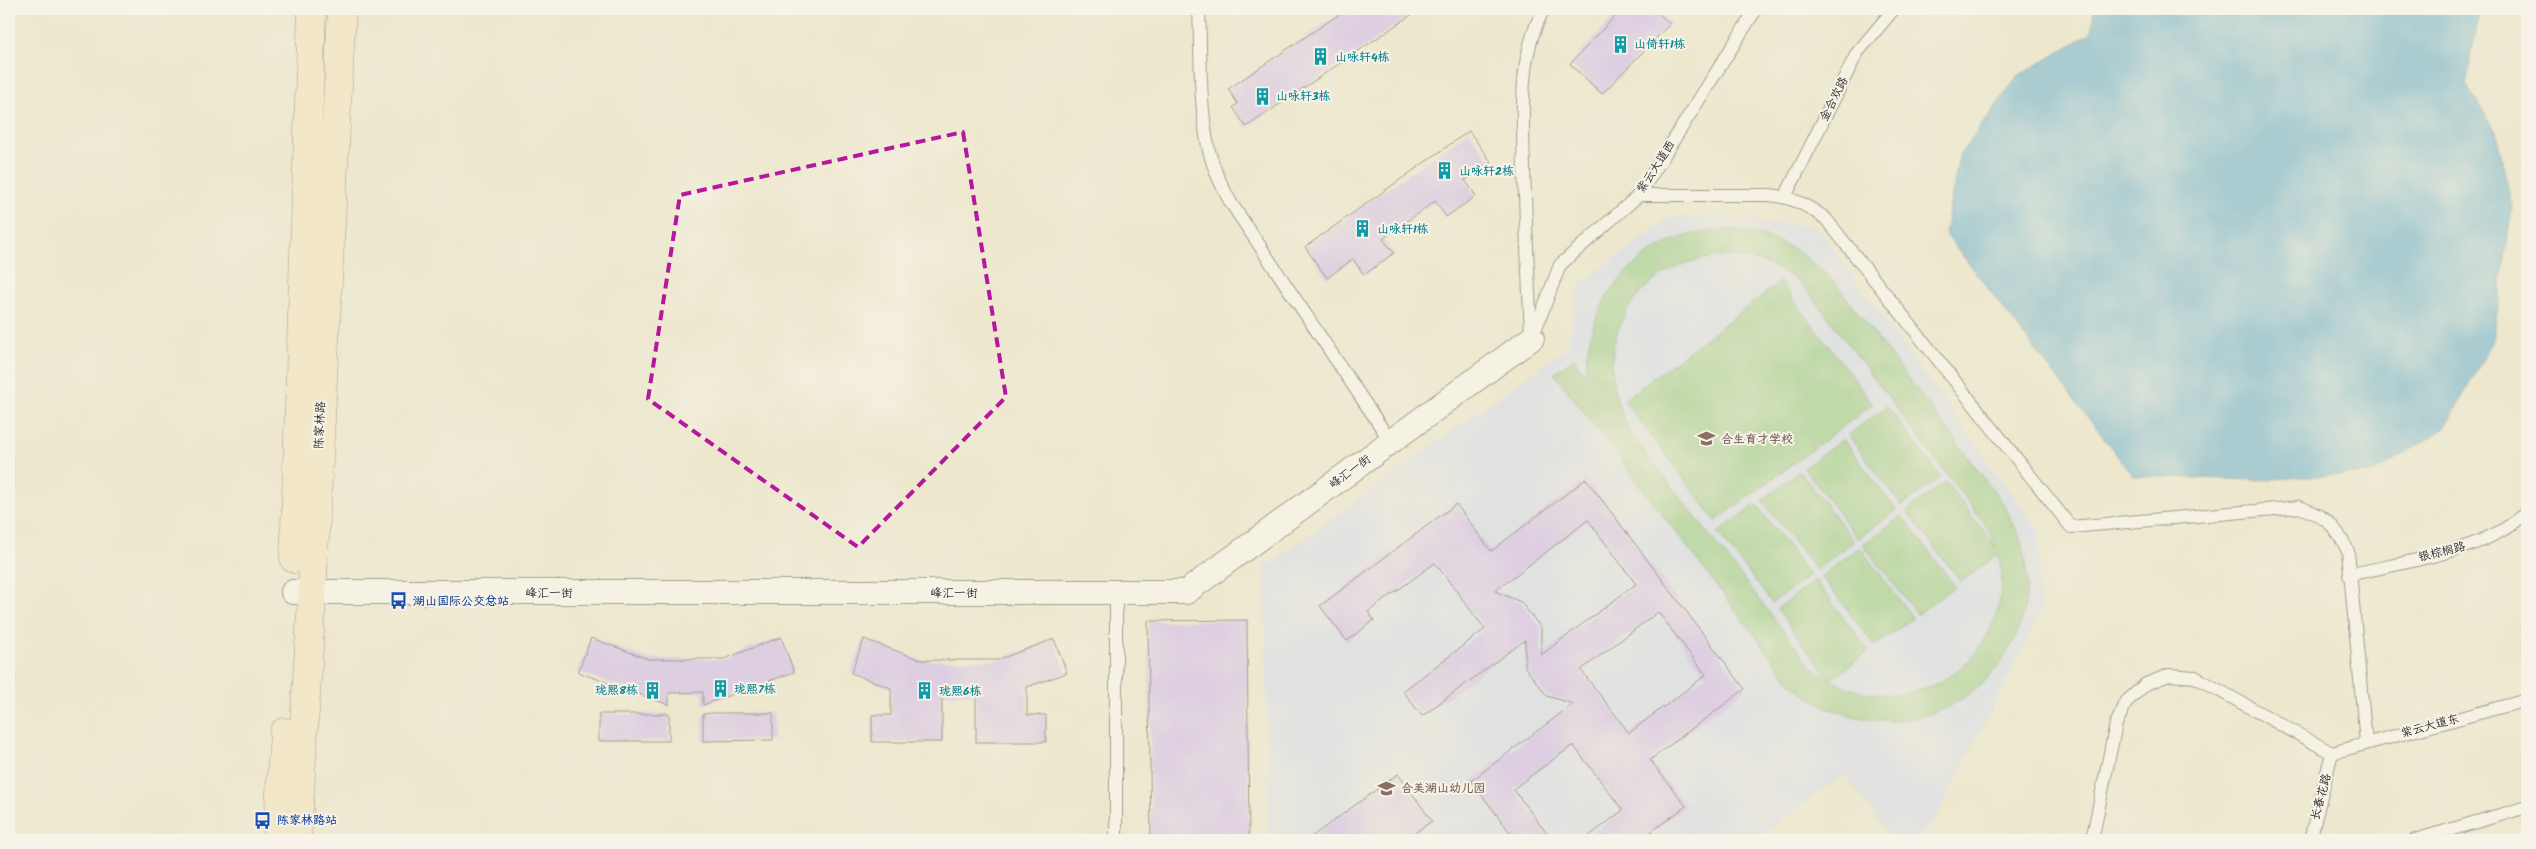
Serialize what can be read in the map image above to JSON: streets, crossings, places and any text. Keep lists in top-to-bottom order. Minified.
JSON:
{"streets":{"main road":["陈家林路"],"street":["峰汇一街"],"lane":["金合欢路","紫云大道西","银棕榈路","紫云大道东","长春花路"]},"crossings":[["紫云大道西","峰汇一街"],["陈家林路","峰汇一街"],["紫云大道东","长春花路"]],"places":{"building":["山倚轩1栋","山咏轩4栋","山咏轩3栋","山咏轩2栋","山咏轩1栋","珑熙7栋","珑熙8栋","珑熙6栋"],"school or university":["合生育才学校","合美湖山幼儿园"],"bus stop":["湖山国际公交总站","陈家林路站"]}}
